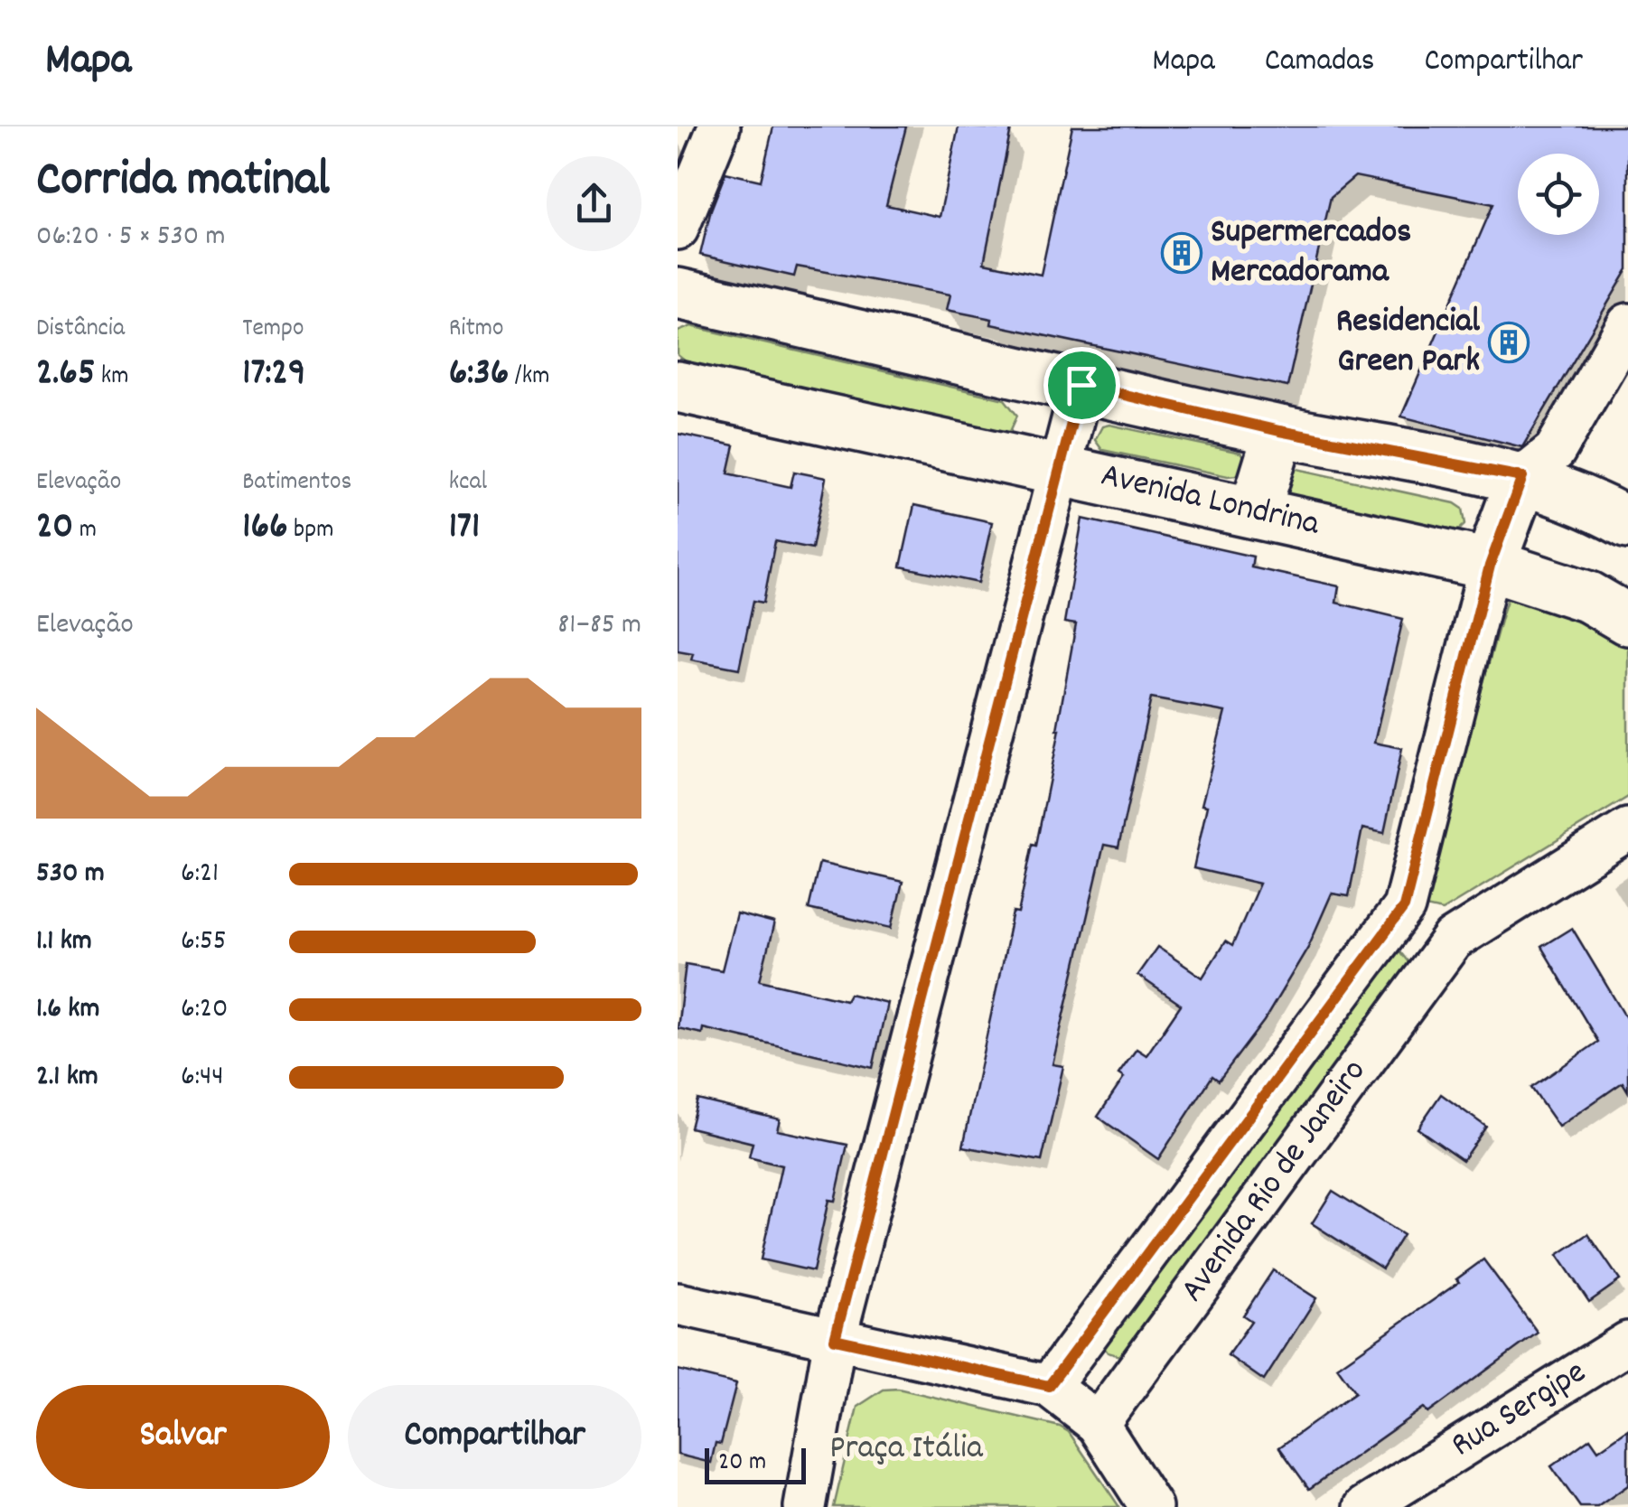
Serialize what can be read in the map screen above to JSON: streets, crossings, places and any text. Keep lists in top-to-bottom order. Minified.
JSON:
{"streets":{"main road":["Avenida Londrina"],"street":["Avenida Rio de Janeiro","Rua Sergipe"]},"parks":["Praça Itália"],"places":{"building":["Supermercados Mercadorama","Residencial Green Park"]},"scale_bar":"20 m","page":{"header":"Mapa","nav":["Mapa","Camadas","Compartilhar"],"heading":["Corrida matinal","06:20 · 5 × 530 m"],"stats":[["Distância","2.65 km"],["Tempo","17:29"],["Ritmo","6:36 /km"],["Elevação","20 m"],["Batimentos","166 bpm"],["kcal","171"]],"chart":["Elevação","81–85 m"],"list":[{"name":"530 m","note":"6:21"},{"name":"1.1 km","note":"6:55"},{"name":"1.6 km","note":"6:20"},{"name":"2.1 km","note":"6:44"}],"buttons":["Salvar","Compartilhar"],"scale":"20 m"}}
